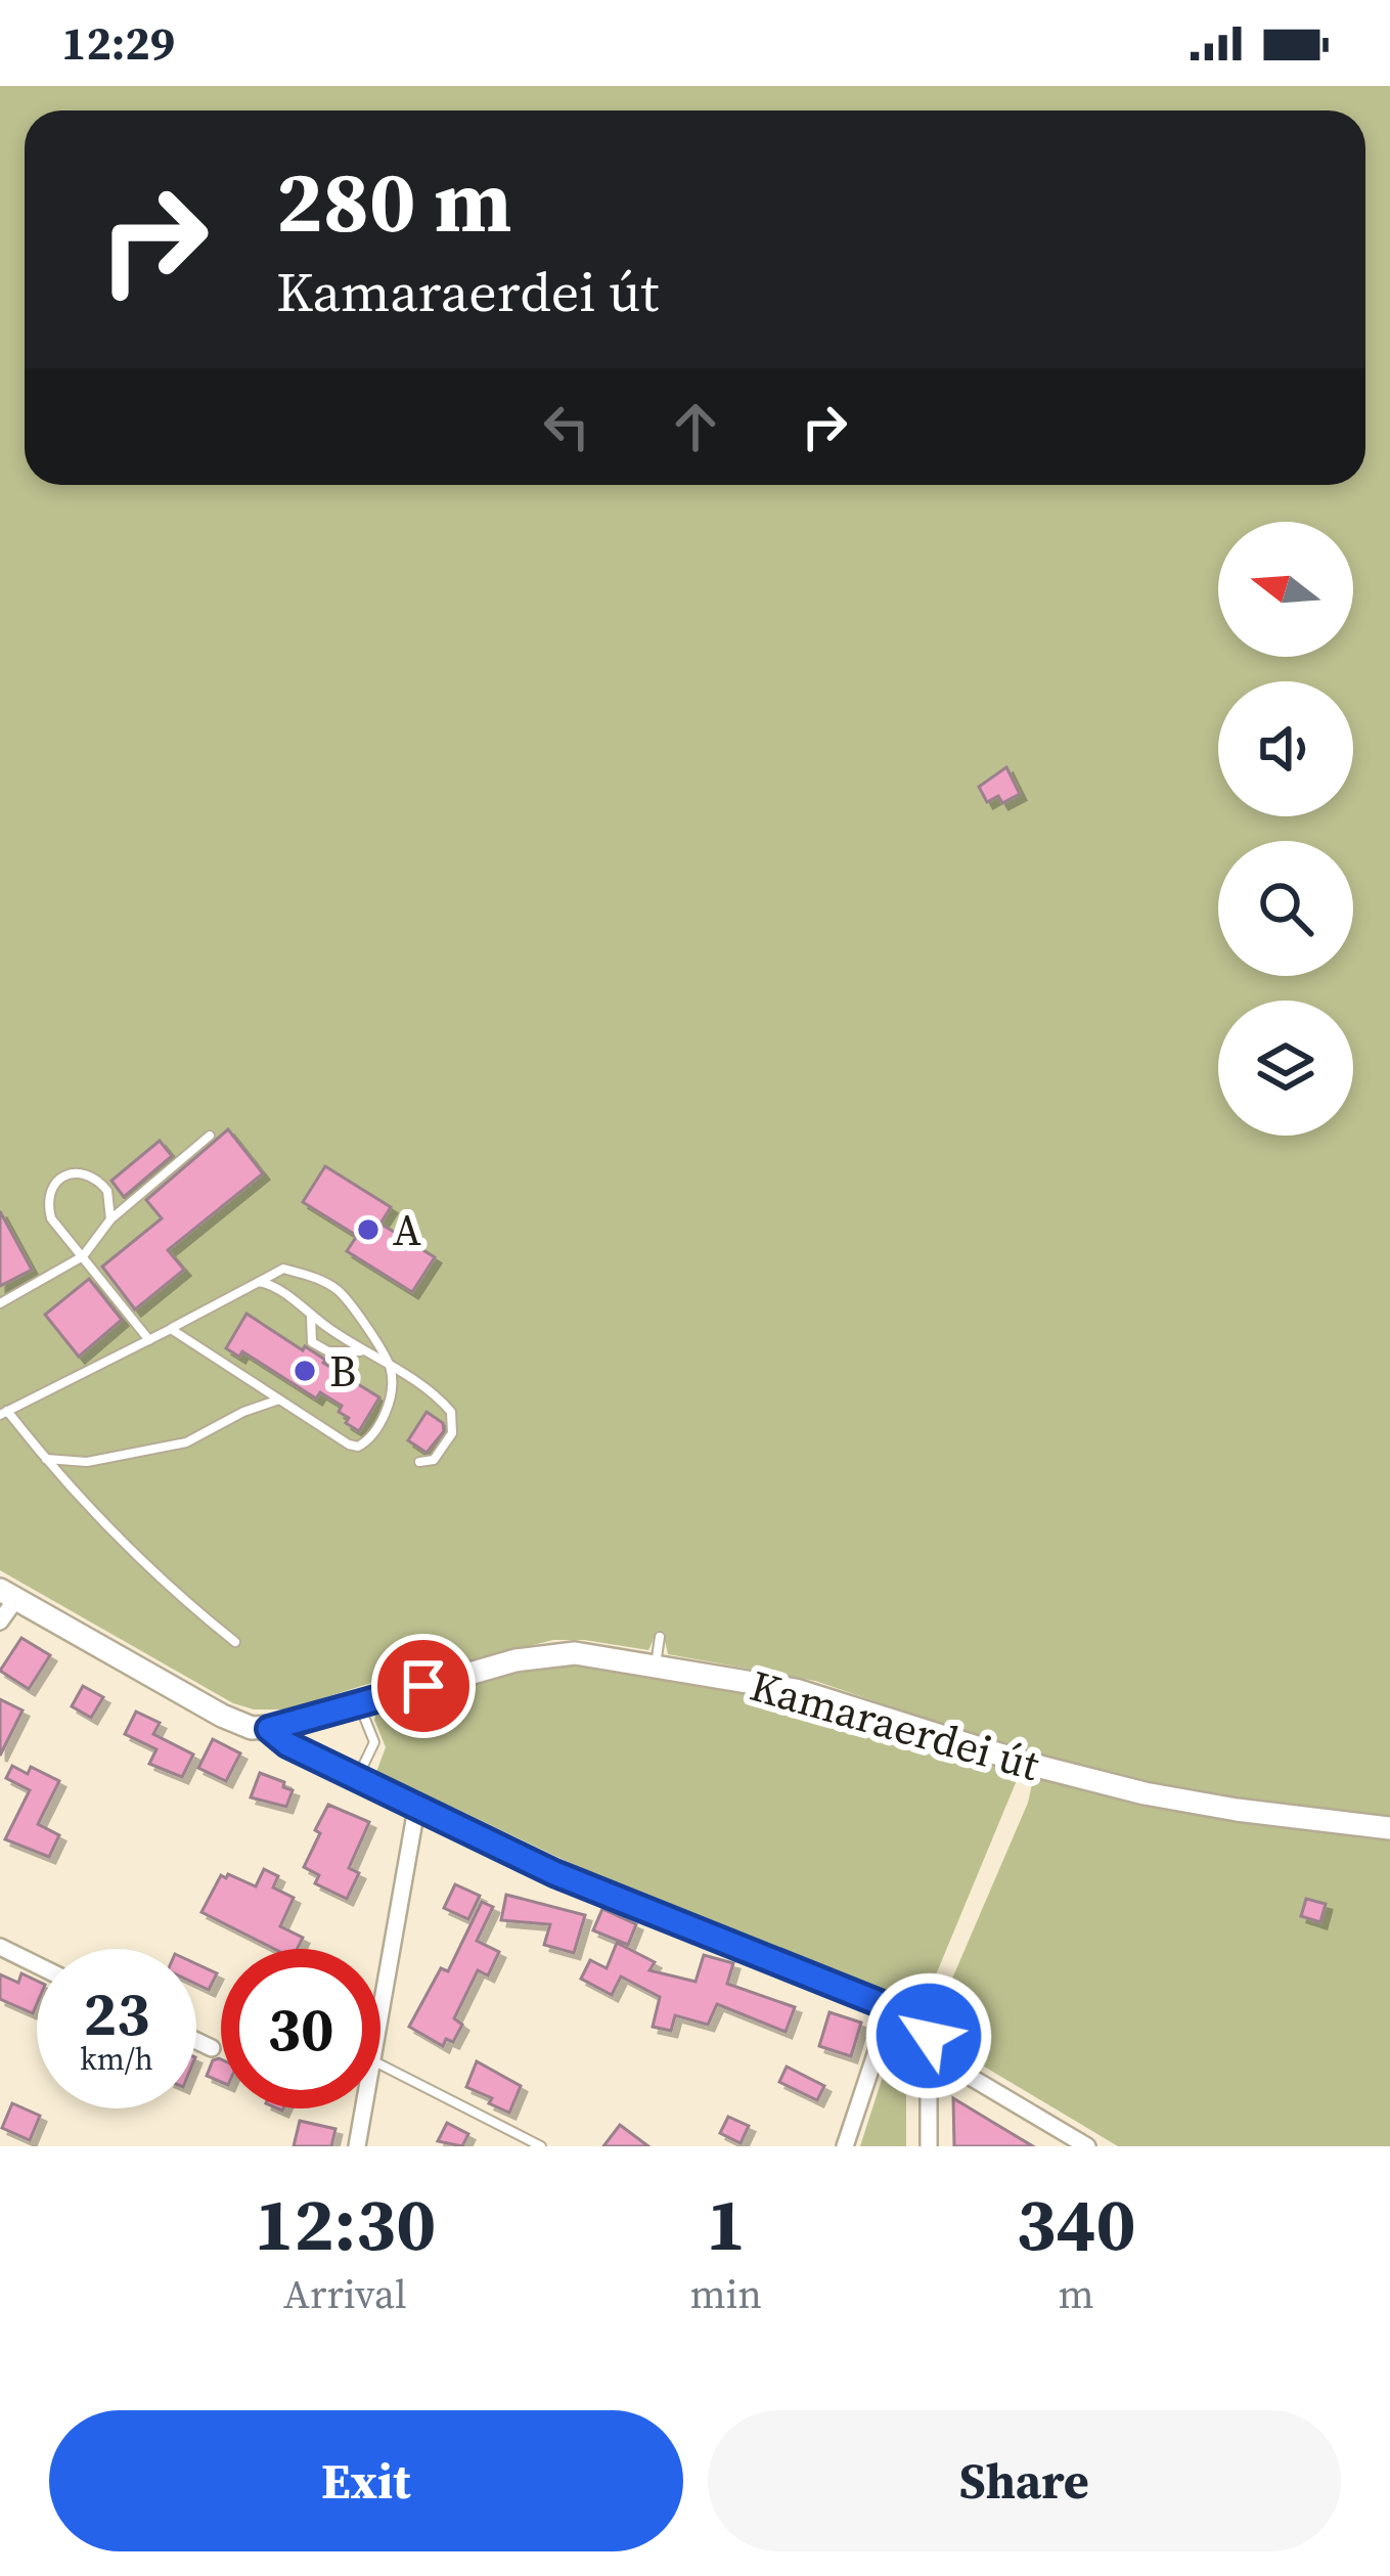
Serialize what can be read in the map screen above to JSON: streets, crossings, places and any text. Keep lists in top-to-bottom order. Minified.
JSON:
{"streets":{"street":["Kamaraerdei út"]},"places":["A","B"],"north":"left","page":{"status":"12:29","turn":["280 m","Kamaraerdei út"],"speed":"23 km/h","limit":"30","eta":["12:30","Arrival","1","min","340","m"],"buttons":["Exit","Share"]}}
